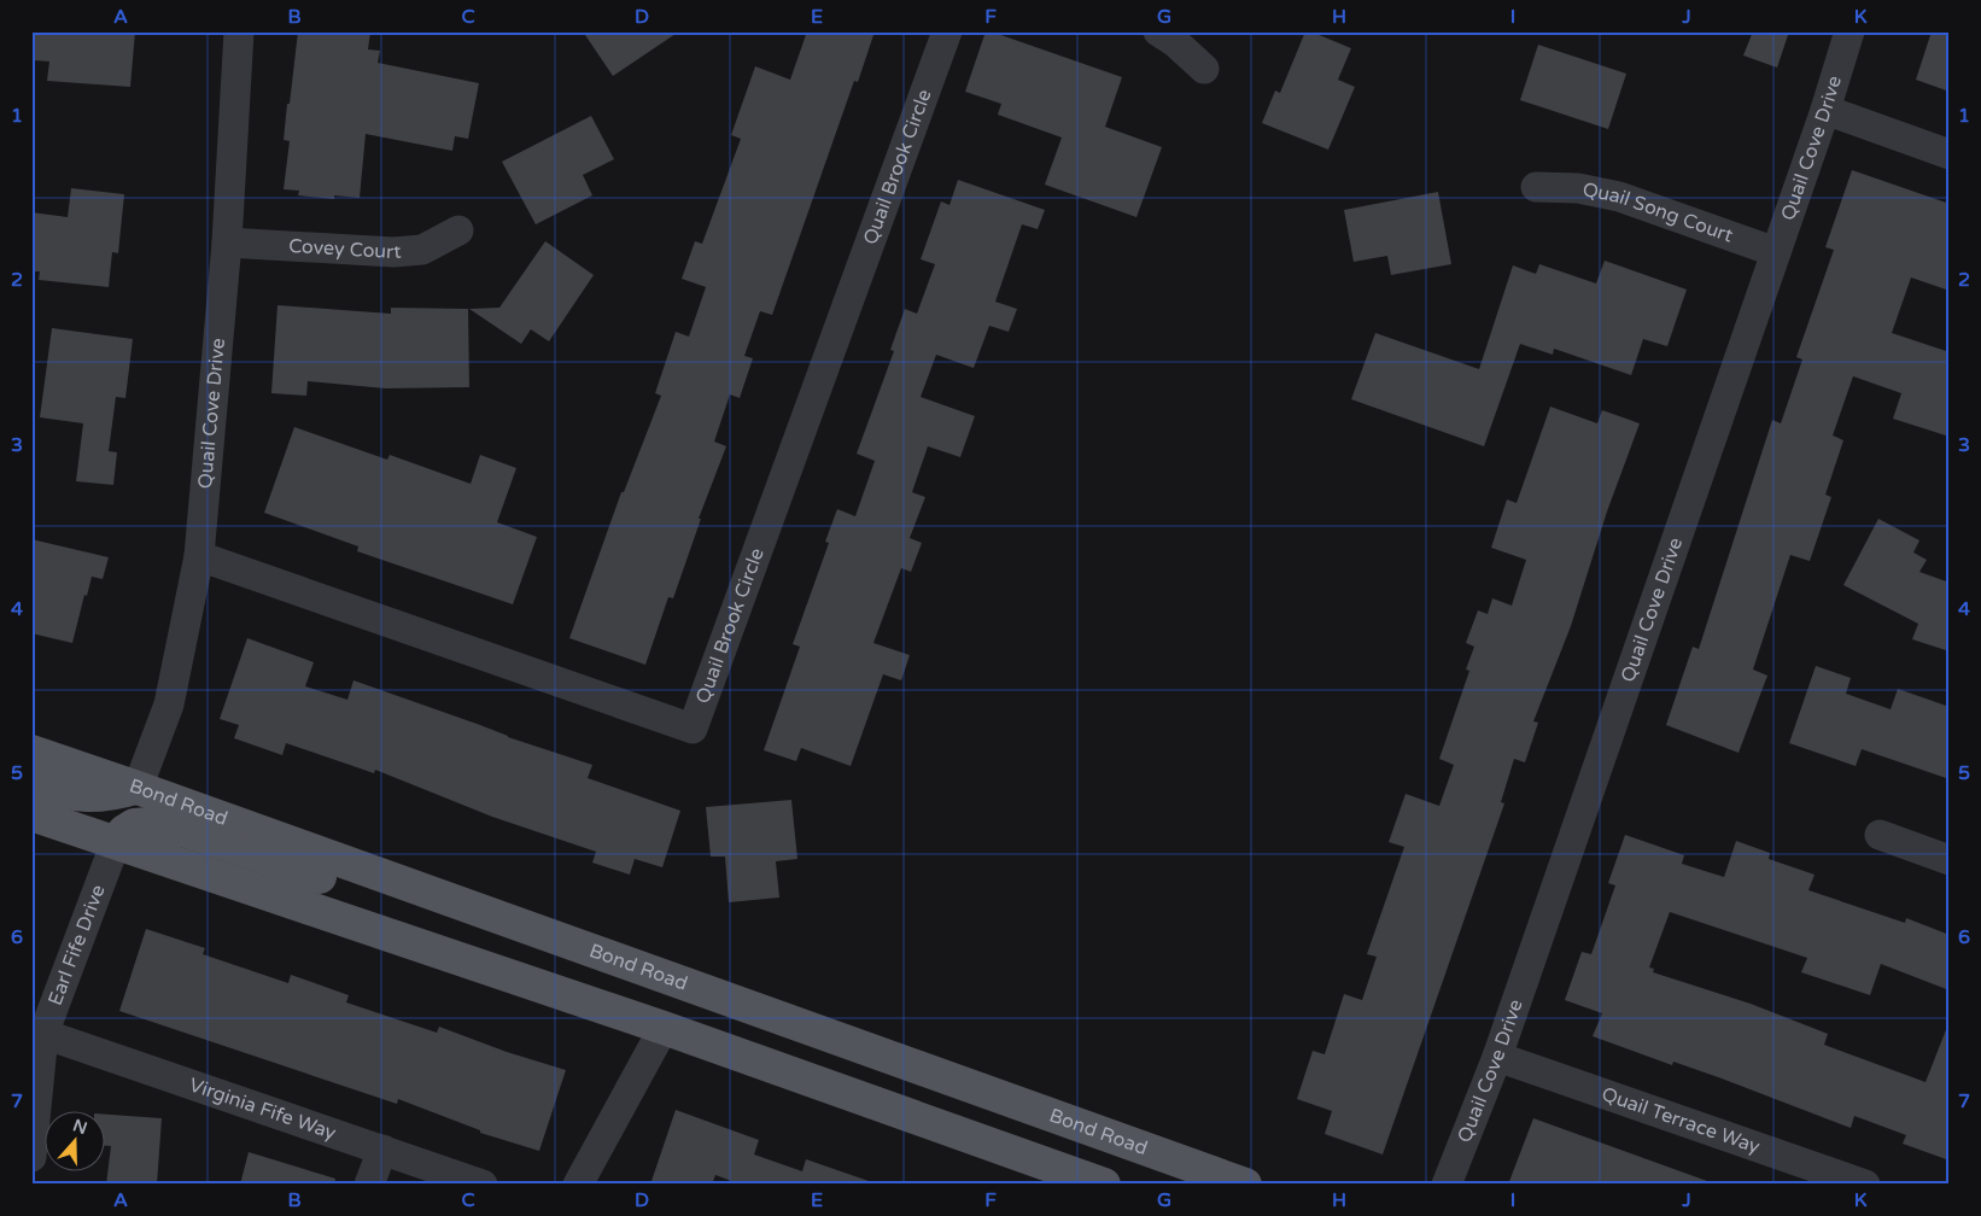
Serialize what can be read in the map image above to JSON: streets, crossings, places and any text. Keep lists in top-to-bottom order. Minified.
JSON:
{"streets":{"main road":["Bond Road"],"street":["Quail Cove Drive","Quail Brook Circle","Quail Song Court","Covey Court","Earl Fife Drive","Virginia Fife Way","Quail Terrace Way"]},"crossings":[["Quail Cove Drive","Quail Brook Circle"],["Quail Cove Drive","Quail Song Court"],["Quail Cove Drive","Covey Court"],["Quail Cove Drive","Bond Road"],["Quail Cove Drive","Quail Terrace Way"],["Earl Fife Drive","Virginia Fife Way"]],"north":"top","grid":{"columns":["A","B","C","D","E","F","G","H","I","J","K"],"rows":["1","2","3","4","5","6","7"]}}
